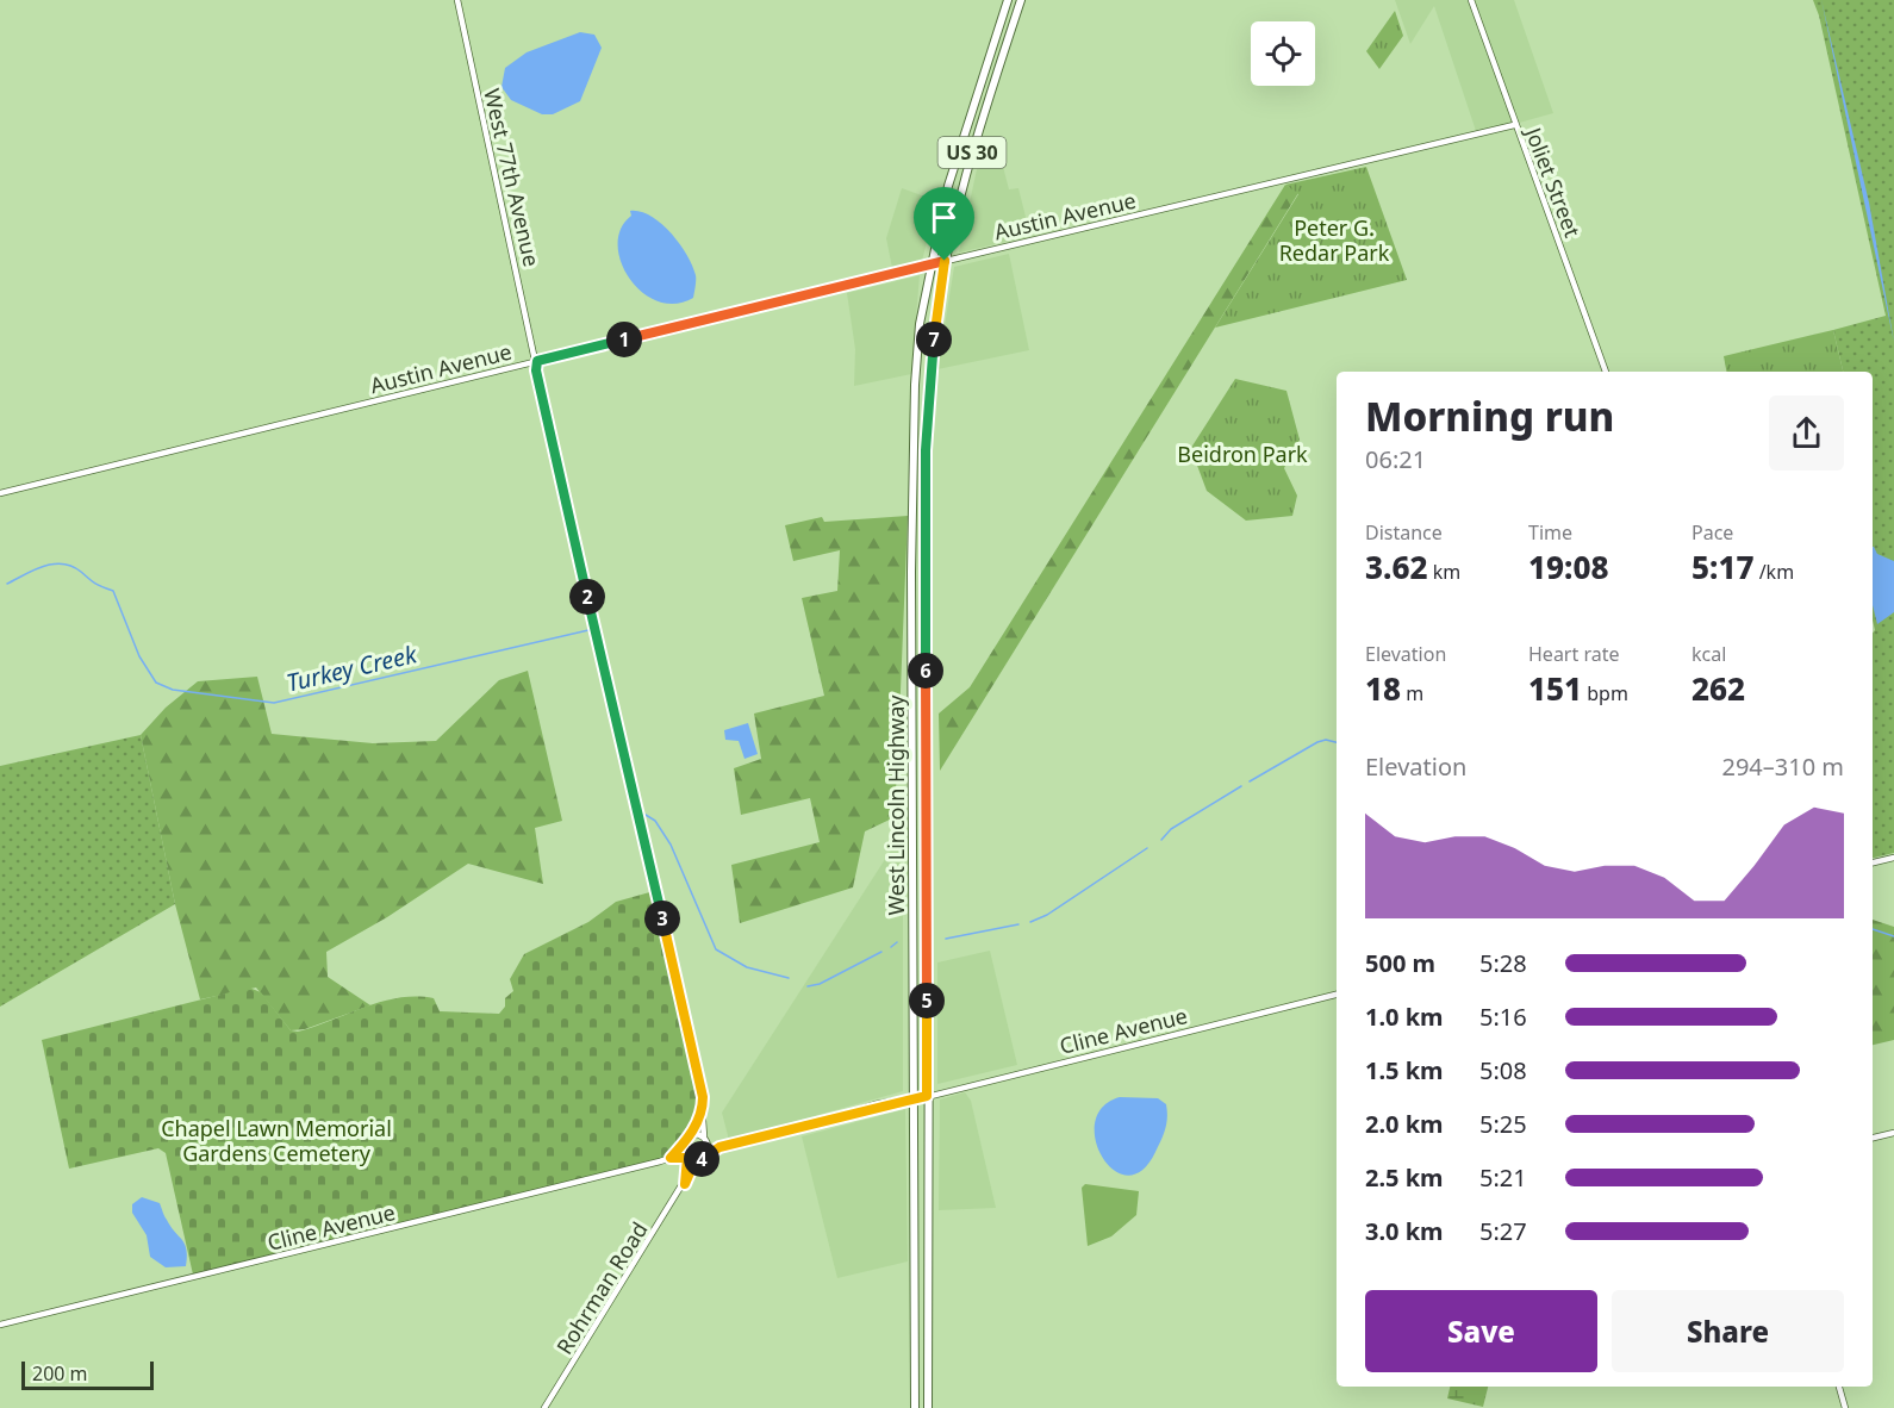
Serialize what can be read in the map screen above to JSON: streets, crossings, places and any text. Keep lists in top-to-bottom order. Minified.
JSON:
{"streets":{"main road":["US 30","West Lincoln Highway"],"street":["West 77th Avenue","Joliet Street","Austin Avenue","Cline Avenue","Rohrman Road"]},"crossings":[["West 77th Avenue","Austin Avenue"],["West 77th Avenue","Cline Avenue"],["West 77th Avenue","Rohrman Road"],["Joliet Street","Austin Avenue"],["Austin Avenue","West Lincoln Highway"],["West Lincoln Highway","Cline Avenue"],["Cline Avenue","Rohrman Road"]],"water":["Turkey Creek"],"parks":["Peter G. Redar Park","Beidron Park","Chapel Lawn Memorial Gardens Cemetery"],"scale_bar":"200 m","page":{"pins":["1","7","2","6","3","5","4"],"heading":["Morning run","06:21"],"stats":[["Distance","3.62 km"],["Time","19:08"],["Pace","5:17 /km"],["Elevation","18 m"],["Heart rate","151 bpm"],["kcal","262"]],"chart":["Elevation","294–310 m"],"list":[{"name":"500 m","note":"5:28"},{"name":"1.0 km","note":"5:16"},{"name":"1.5 km","note":"5:08"},{"name":"2.0 km","note":"5:25"},{"name":"2.5 km","note":"5:21"},{"name":"3.0 km","note":"5:27"}],"buttons":["Save","Share"],"scale":"200 m"}}
